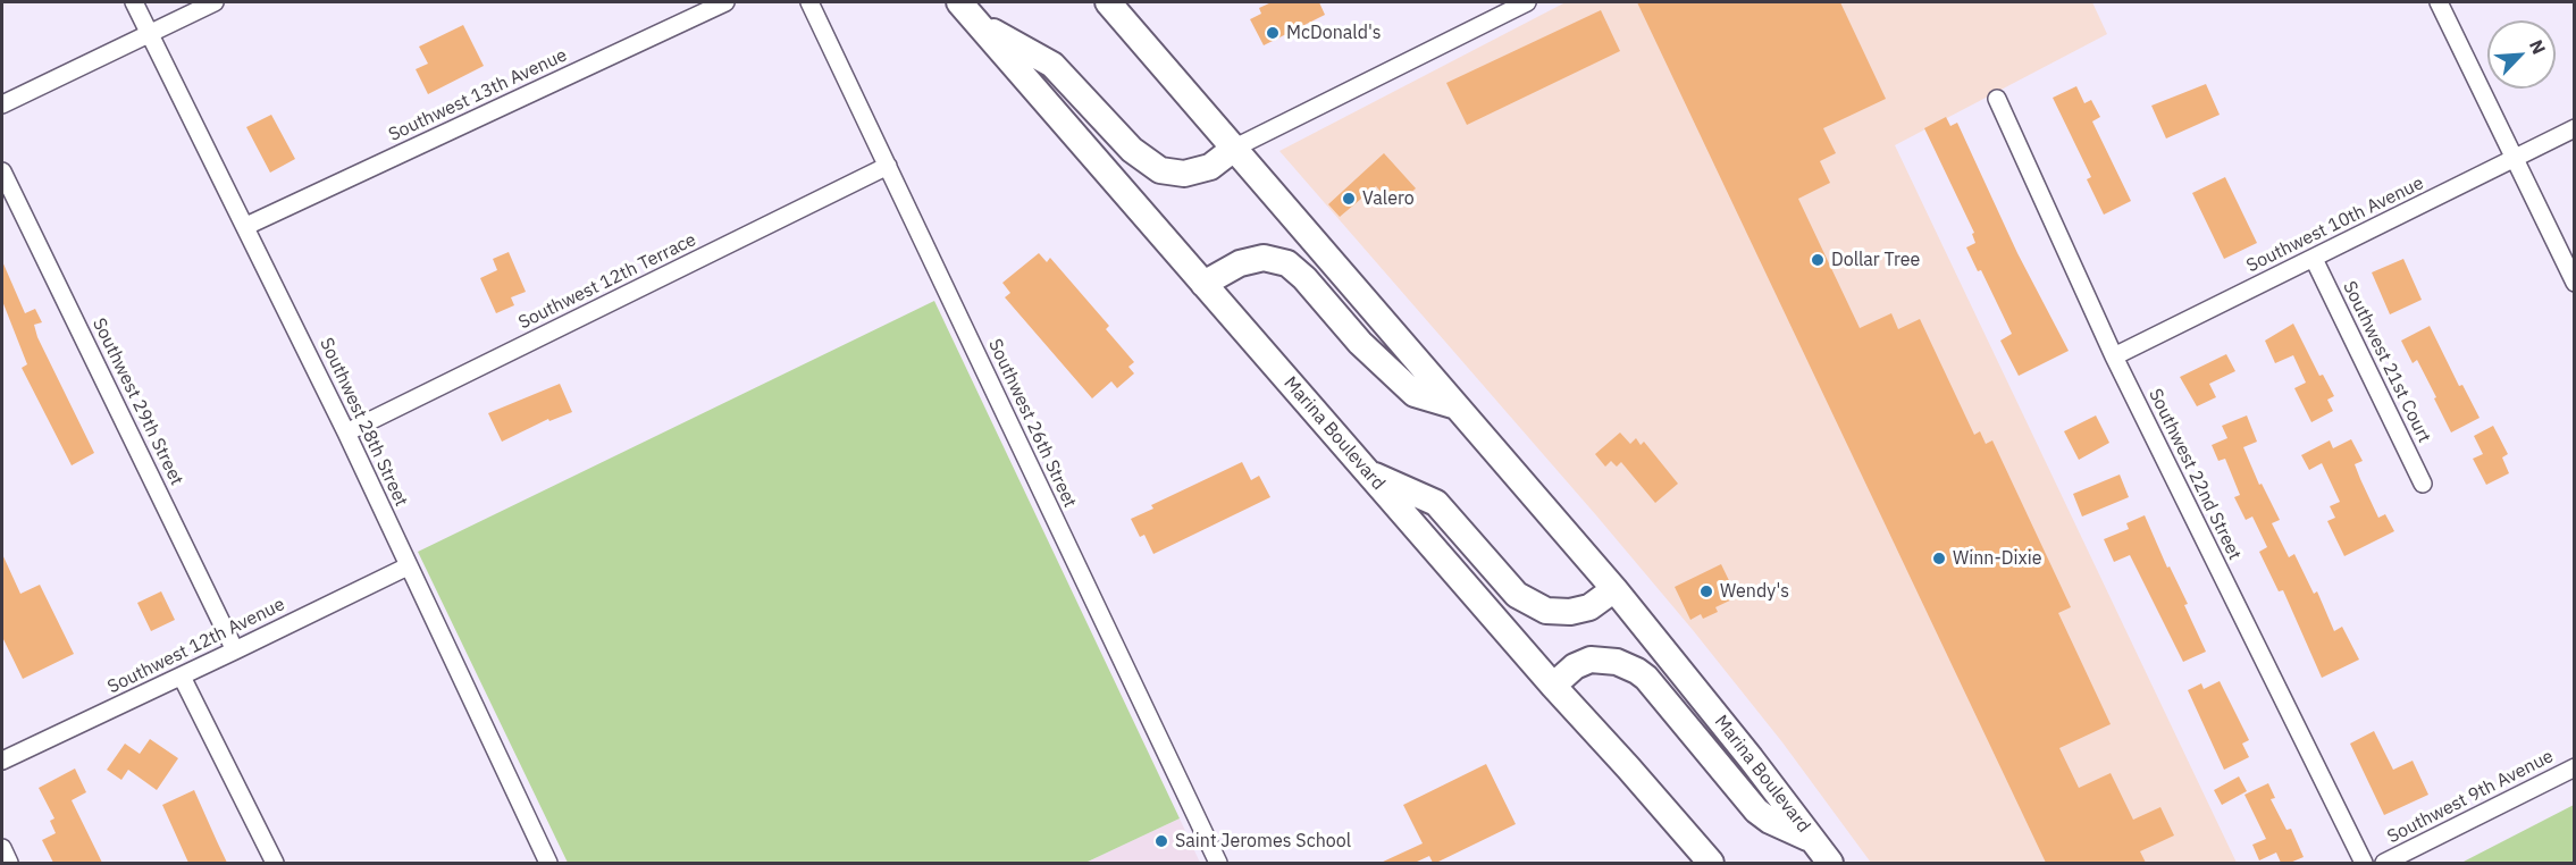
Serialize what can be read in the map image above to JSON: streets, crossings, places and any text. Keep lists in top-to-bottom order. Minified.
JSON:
{"streets":{"main road":["Marina Boulevard"],"street":["Southwest 13th Avenue","Southwest 10th Avenue","Southwest 12th Terrace","Southwest 21st Court","Southwest 29th Street","Southwest 28th Street","Southwest 26th Street","Southwest 22nd Street","Southwest 12th Avenue","Southwest 9th Avenue"]},"crossings":[["Southwest 13th Avenue","Southwest 28th Street"],["Southwest 10th Avenue","Southwest 21st Court"],["Southwest 10th Avenue","Southwest 22nd Street"],["Southwest 12th Terrace","Southwest 28th Street"],["Southwest 12th Terrace","Southwest 26th Street"],["Southwest 29th Street","Southwest 12th Avenue"],["Southwest 28th Street","Southwest 12th Avenue"]],"places":["McDonald's","Valero","Dollar Tree","Winn-Dixie","Wendy's","Saint Jeromes School"],"north":"top right"}
